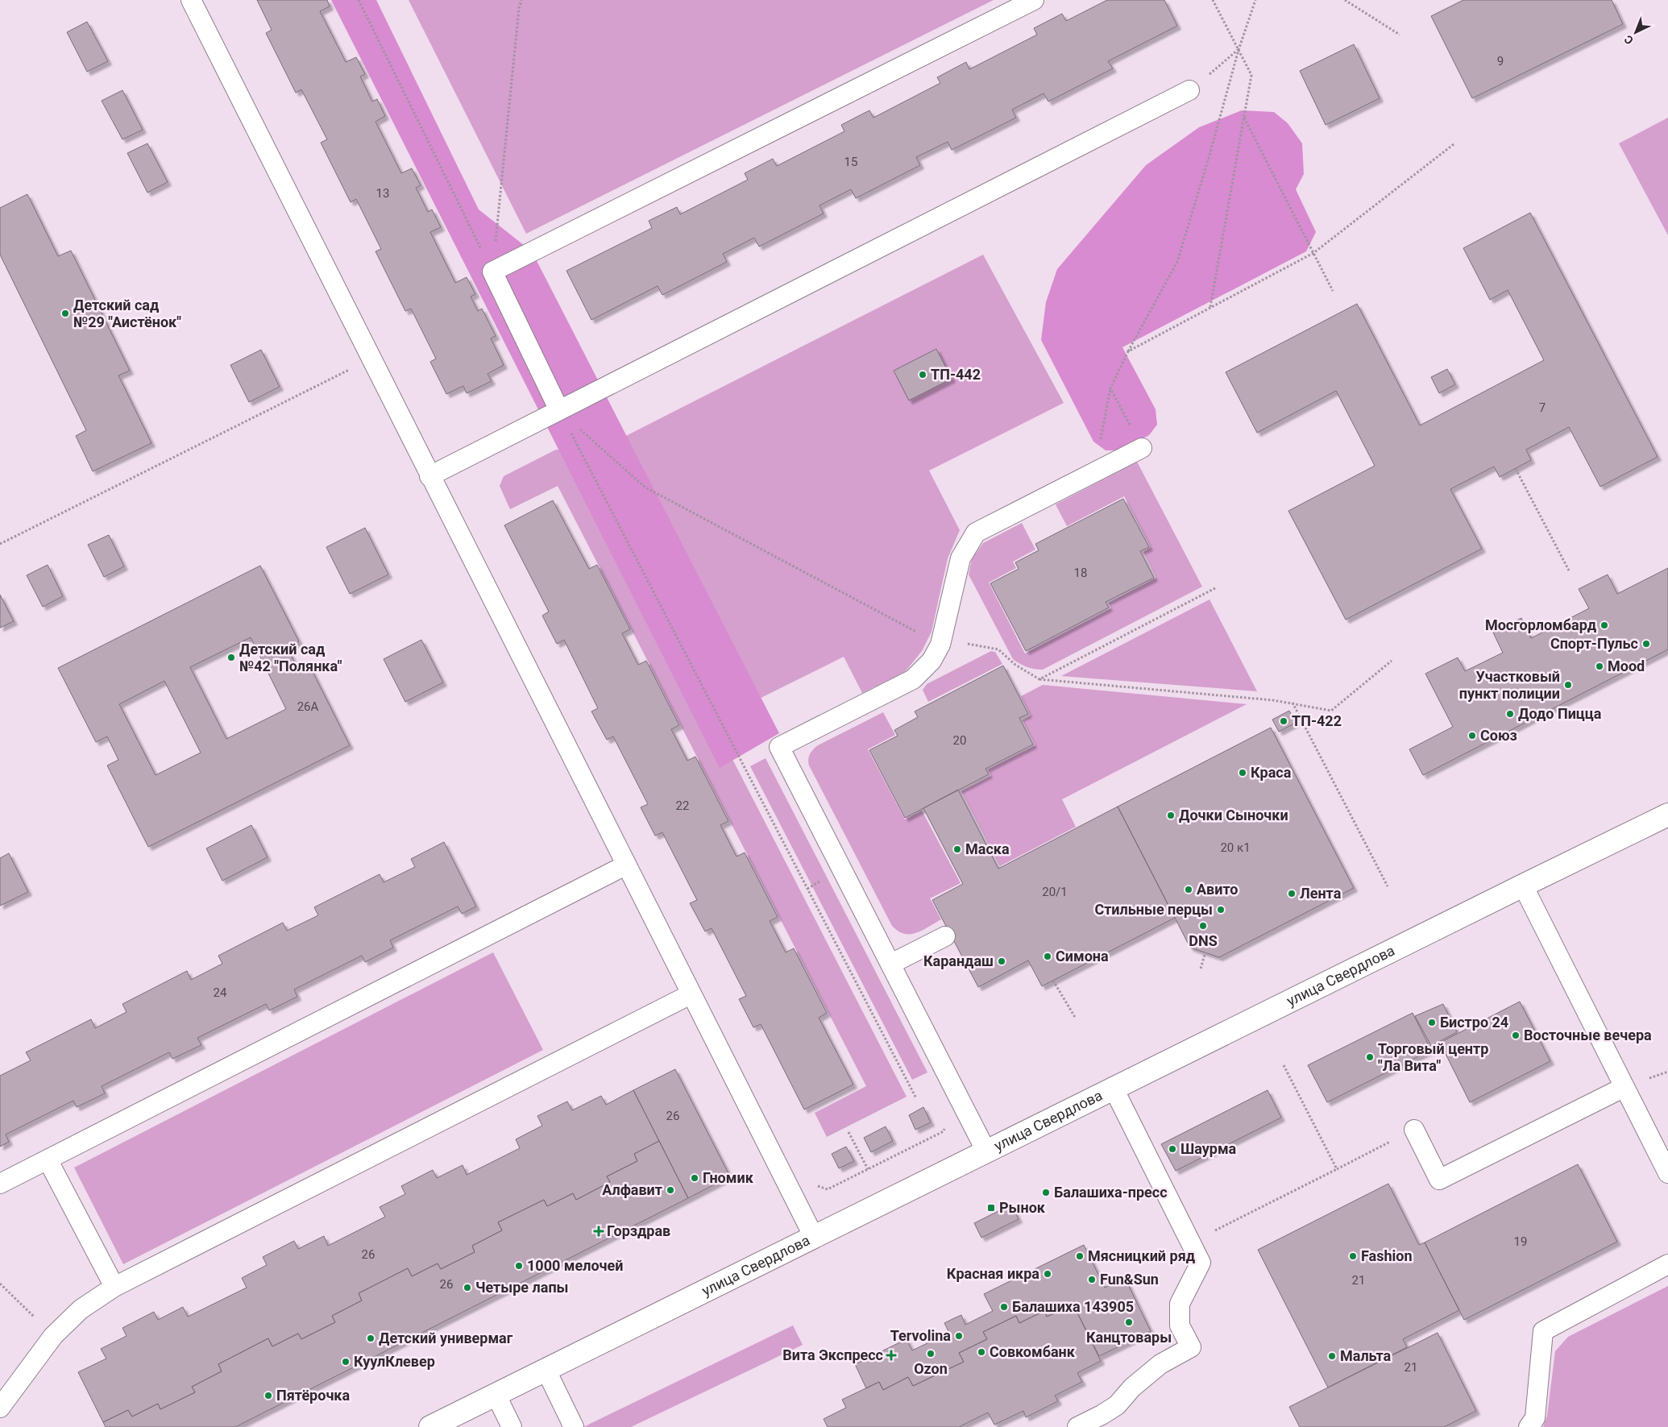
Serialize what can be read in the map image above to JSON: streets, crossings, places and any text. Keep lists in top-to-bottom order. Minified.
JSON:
{"streets":{"main road":["улица Свердлова"]},"places":{"other":["Детский сад №29 \"Аистёнок\"","ТП-442","Мосгорломбард","Спорт-Пульс","Детский сад №42 \"Полянка\"","Mood","Участковый пункт полиции","Додо Пицца","ТП-422","Союз","Краса","Дочки Сыночки","Маска","Авито","Лента","Стильные перцы","DNS","Симона","Карандаш","Бистро 24","Восточные вечера","Торговый центр \"Ла Вита\"","Шаурма","Гномик","Алфавит","Балашиха-пресс","Мясницкий ряд","Fashion","1000 мелочей","Красная икра","Fun&Sun","Четыре лапы","Балашиха 143905","Канцтовары","Tervolina","Детский универмаг","Совкомбанк","Ozon","Мальта","КуулКлевер","Пятёрочка"],"transit":["Рынок"],"health":["Горздрав","Вита Экспресс"]},"house_numbers":["9","15","13","7","18","26А","20","22","20 к1","20/1","24","26","19","26","21","26","21"],"north":"bottom left"}
